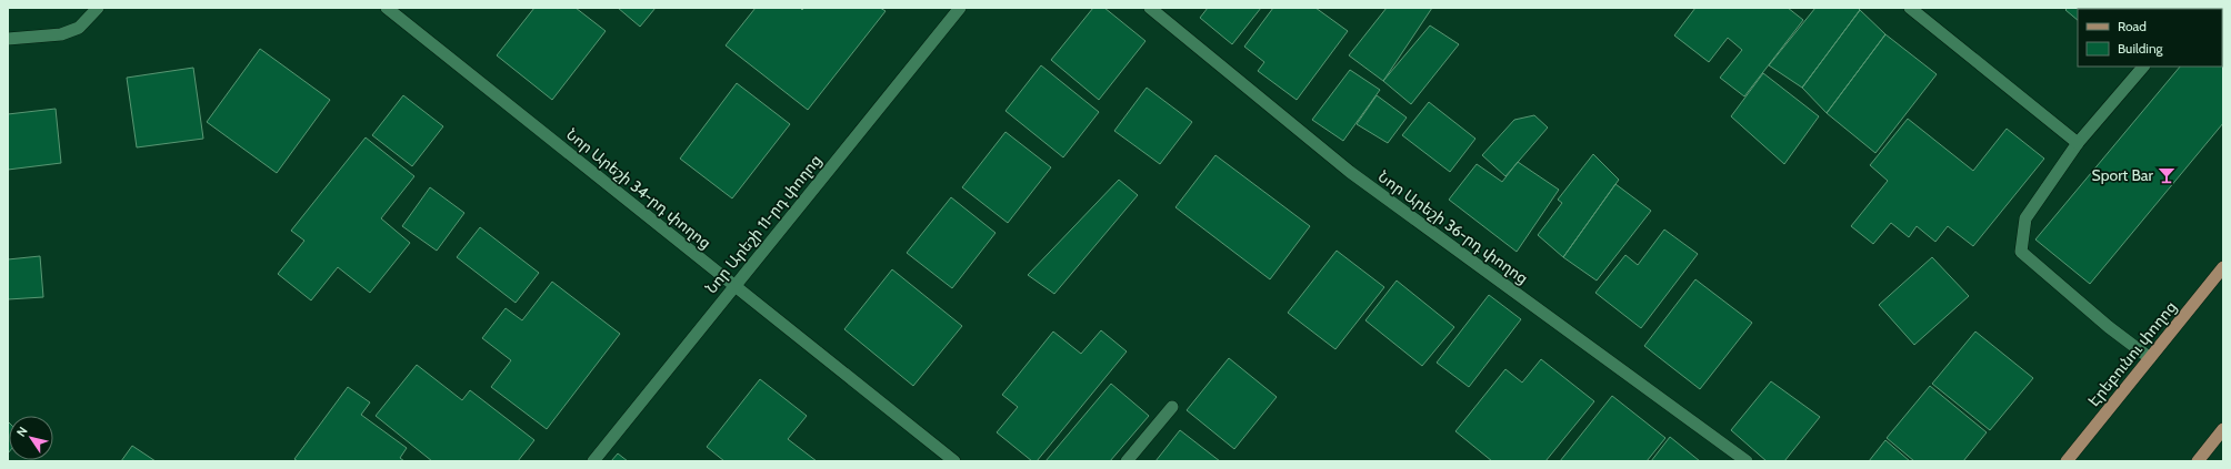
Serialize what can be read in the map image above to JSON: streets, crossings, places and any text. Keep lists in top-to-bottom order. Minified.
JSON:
{"streets":{"main road":["Էրեբունու փողոց"],"street":["Նոր Արեշի 34-րդ փողոց","Նոր Արեշի 11-րդ փողոց","Նոր Արեշի 36-րդ փողոց"]},"crossings":[["Նոր Արեշի 34-րդ փողոց","Նոր Արեշի 11-րդ փողոց"]],"places":{"bar":["Sport Bar"]},"legend":["Road","Building"],"north":"top left"}
